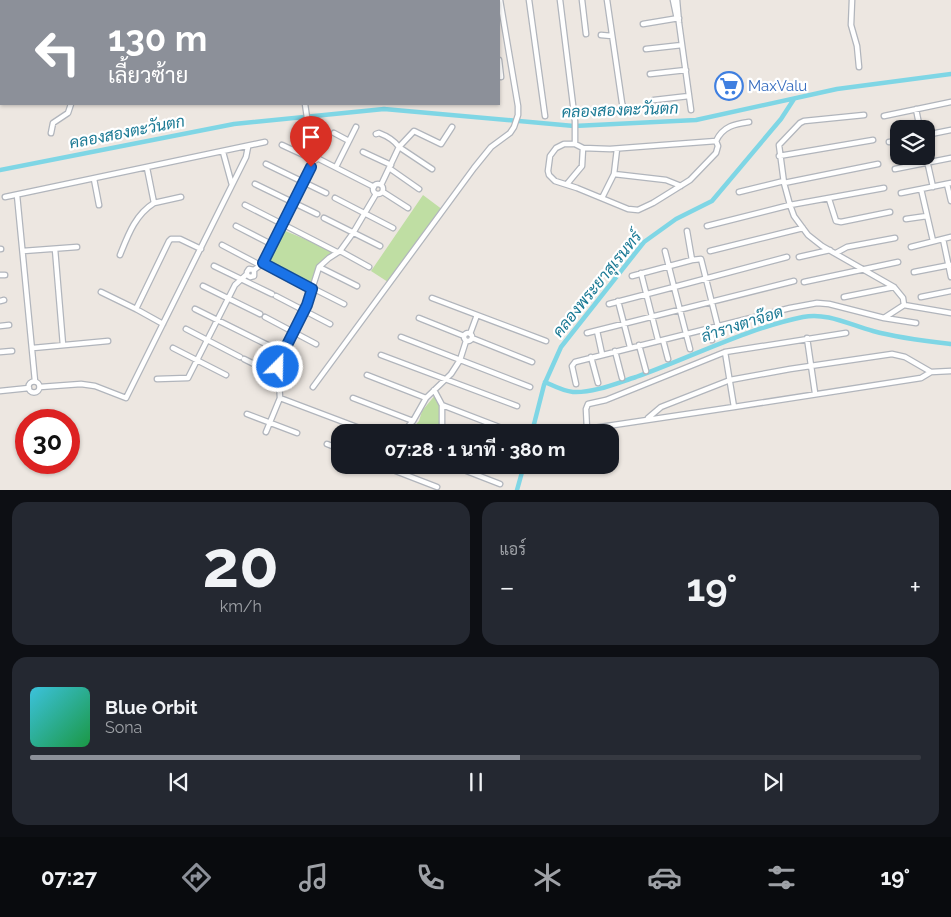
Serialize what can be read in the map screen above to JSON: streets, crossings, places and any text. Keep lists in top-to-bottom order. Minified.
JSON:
{"water":["คลองสองตะวันตก","คลองพระยาสุเรนทร์","ลำรางตาจ๊อด"],"places":{"supermarket":["MaxValu"]},"page":{"turn":["130 m","เลี้ยวซ้าย"],"limit":"30","trip":"07:28 · 1 นาที · 380 m","tile":[["20","km/h"],"แอร์"],"heat":["−","19°","+"],"song":["Blue Orbit","Sona"],"tabs":["07:27","19°"]}}
